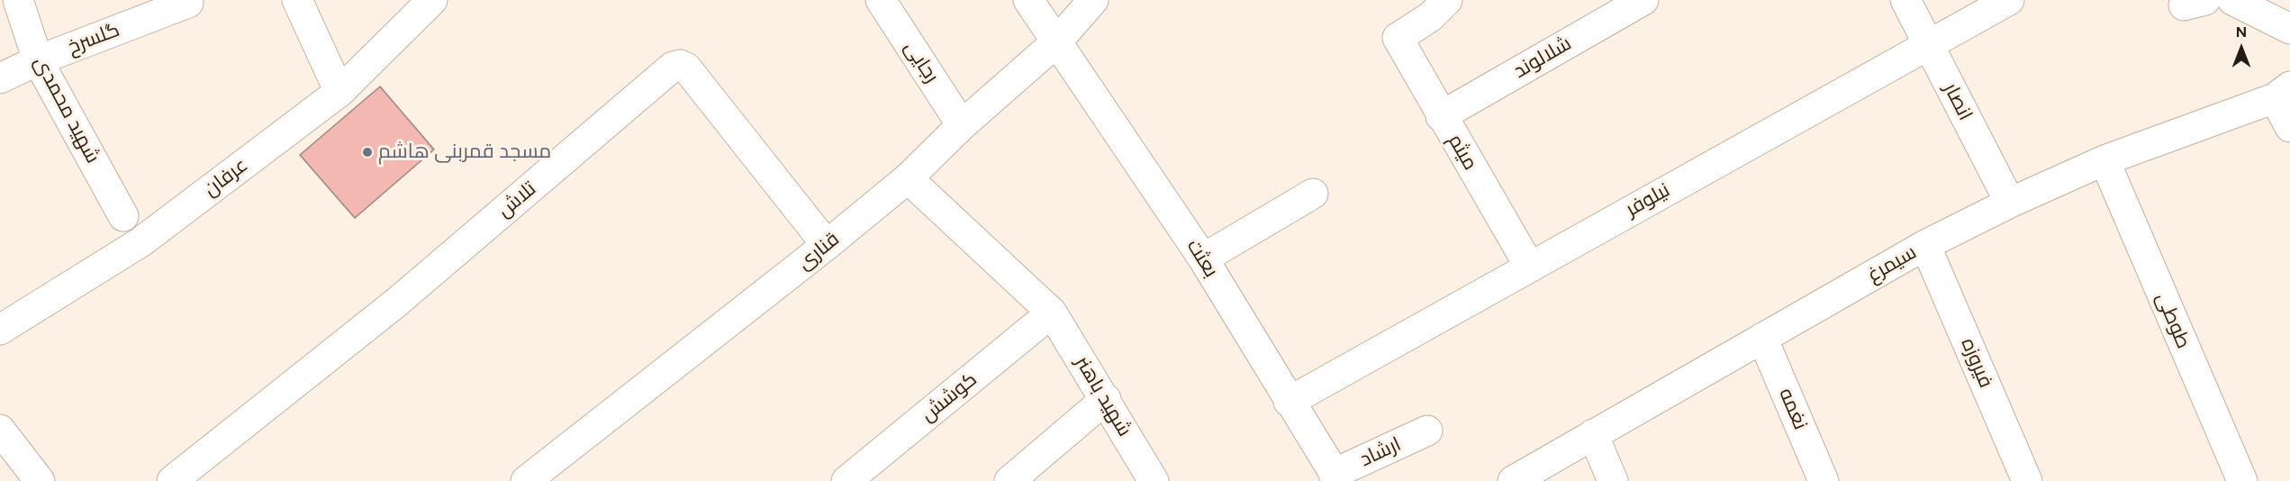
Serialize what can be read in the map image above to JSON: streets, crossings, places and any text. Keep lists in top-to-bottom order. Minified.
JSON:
{"streets":{"street":["گلسرخ","شلالوند","رجایی","انصار","شهید محمدی","میثم","عرفان","تلاش","نیلوفر","قناری","بعثت","سیمرغ","طوطی","فیروزه","شهید باهنر","کوشش","نغمه","ارشاد"]},"crossings":[["گلسرخ","شهید محمدی"],["شلالوند","میثم"],["رجایی","قناری"],["انصار","نیلوفر"],["انصار","سیمرغ"],["میثم","نیلوفر"],["تلاش","قناری"],["نیلوفر","بعثت"],["قناری","بعثت"],["قناری","شهید باهنر"],["بعثت","ارشاد"],["سیمرغ","طوطی"],["سیمرغ","فیروزه"],["سیمرغ","نغمه"],["شهید باهنر","کوشش"]],"places":["مسجد قمربنی هاشم"],"north":"top"}
